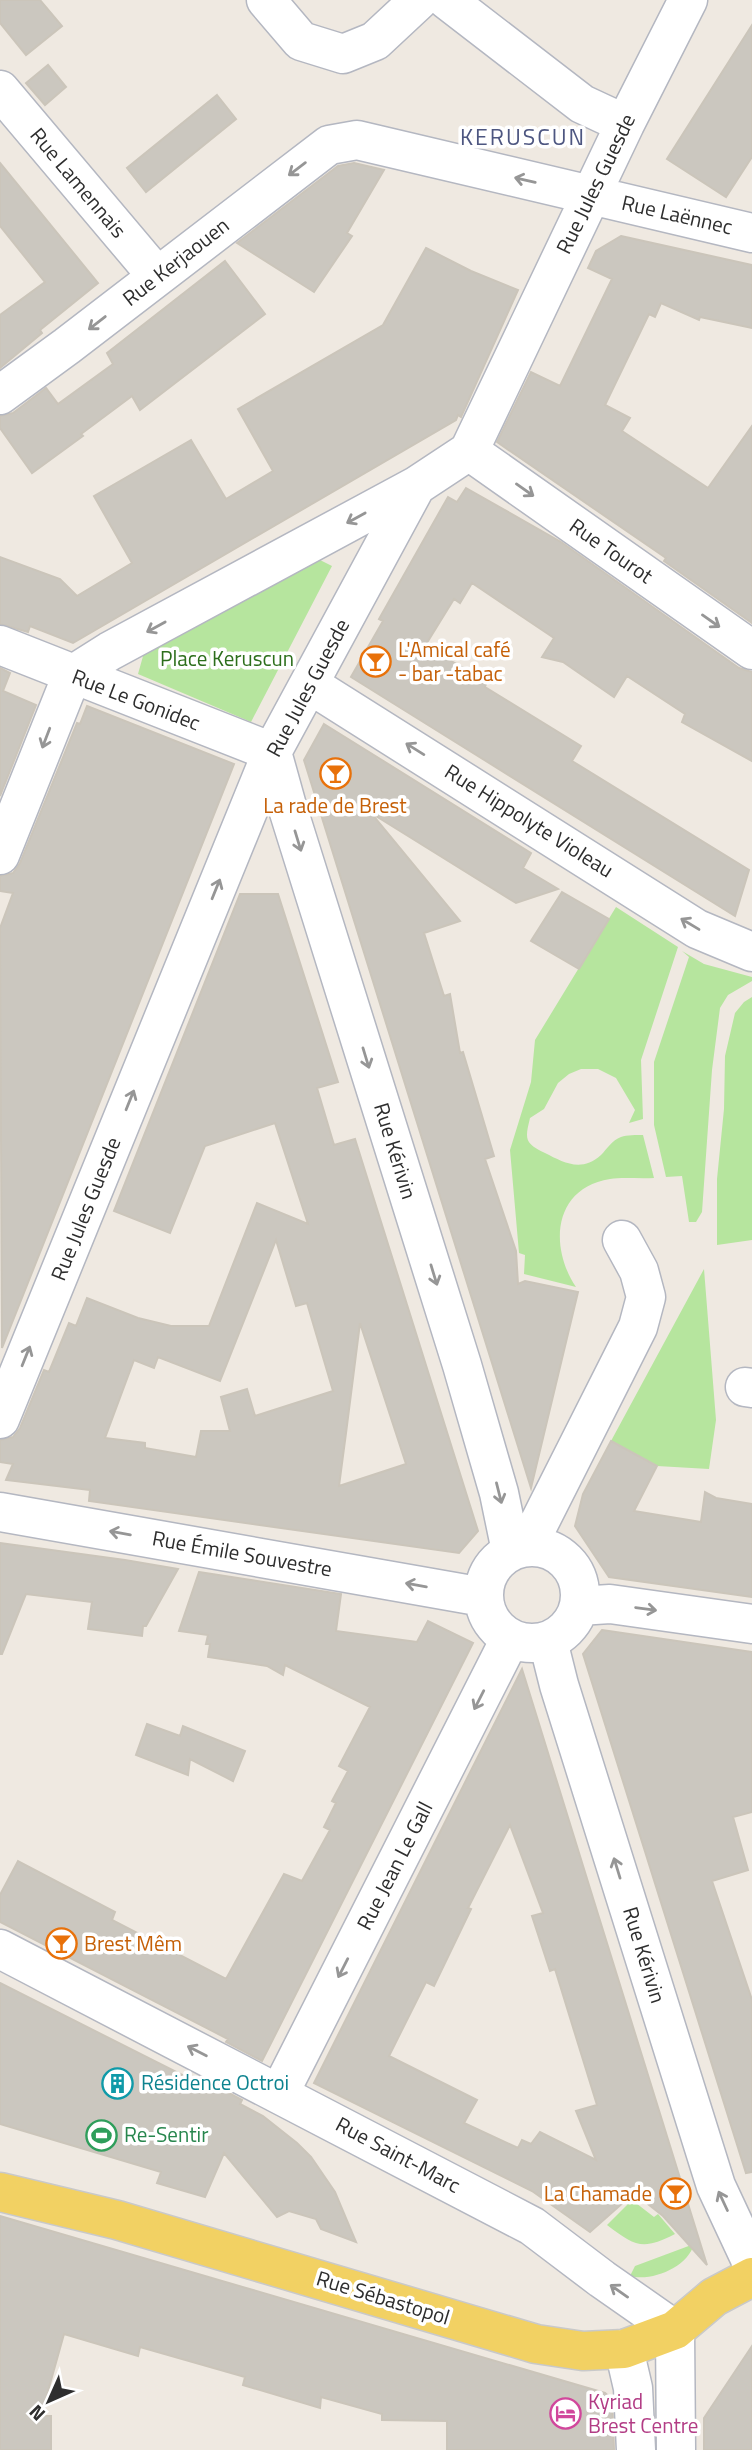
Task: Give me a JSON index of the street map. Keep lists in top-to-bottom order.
{
  "streets": {
    "main road": ["Rue Sébastopol"],
    "street": [
      "Rue Lamennais",
      "Rue Jules Guesde",
      "Rue Laënnec",
      "Rue Kerjaouen",
      "Rue Tourot",
      "Rue Le Gonidec",
      "Rue Hippolyte Violeau",
      "Rue Kérivin",
      "Rue Émile Souvestre",
      "Rue Jean Le Gall",
      "Rue Saint-Marc"
    ]
  },
  "crossings": [
    ["Rue Lamennais", "Rue Kerjaouen"],
    ["Rue Jules Guesde", "Rue Laënnec"],
    ["Rue Jules Guesde", "Rue Tourot"],
    ["Rue Jules Guesde", "Rue Le Gonidec"],
    ["Rue Jules Guesde", "Rue Hippolyte Violeau"],
    ["Rue Jules Guesde", "Rue Kérivin"],
    ["Rue Laënnec", "Rue Kerjaouen"],
    ["Rue Le Gonidec", "Rue Kérivin"],
    ["Rue Kérivin", "Rue Émile Souvestre"],
    ["Rue Kérivin", "Rue Jean Le Gall"],
    ["Rue Émile Souvestre", "Rue Jean Le Gall"],
    ["Rue Jean Le Gall", "Rue Saint-Marc"],
    ["Rue Saint-Marc", "Rue Sébastopol"]
  ],
  "one_way": [
    "Rue Jules Guesde",
    "Rue Tourot",
    "Rue Hippolyte Violeau",
    "Rue Émile Souvestre",
    "Rue Jean Le Gall",
    "Rue Saint-Marc"
  ],
  "districts": ["KERUSCUN"],
  "parks": ["Place Keruscun"],
  "places": {
    "bar": [
      "L'Amical café - bar -tabac",
      "La rade de Brest",
      "Brest Mêm",
      "La Chamade"
    ],
    "building": ["Résidence Octroi"],
    "sports": ["Re-Sentir"],
    "hotel": ["Kyriad Brest Centre"]
  },
  "north": "bottom left"
}
